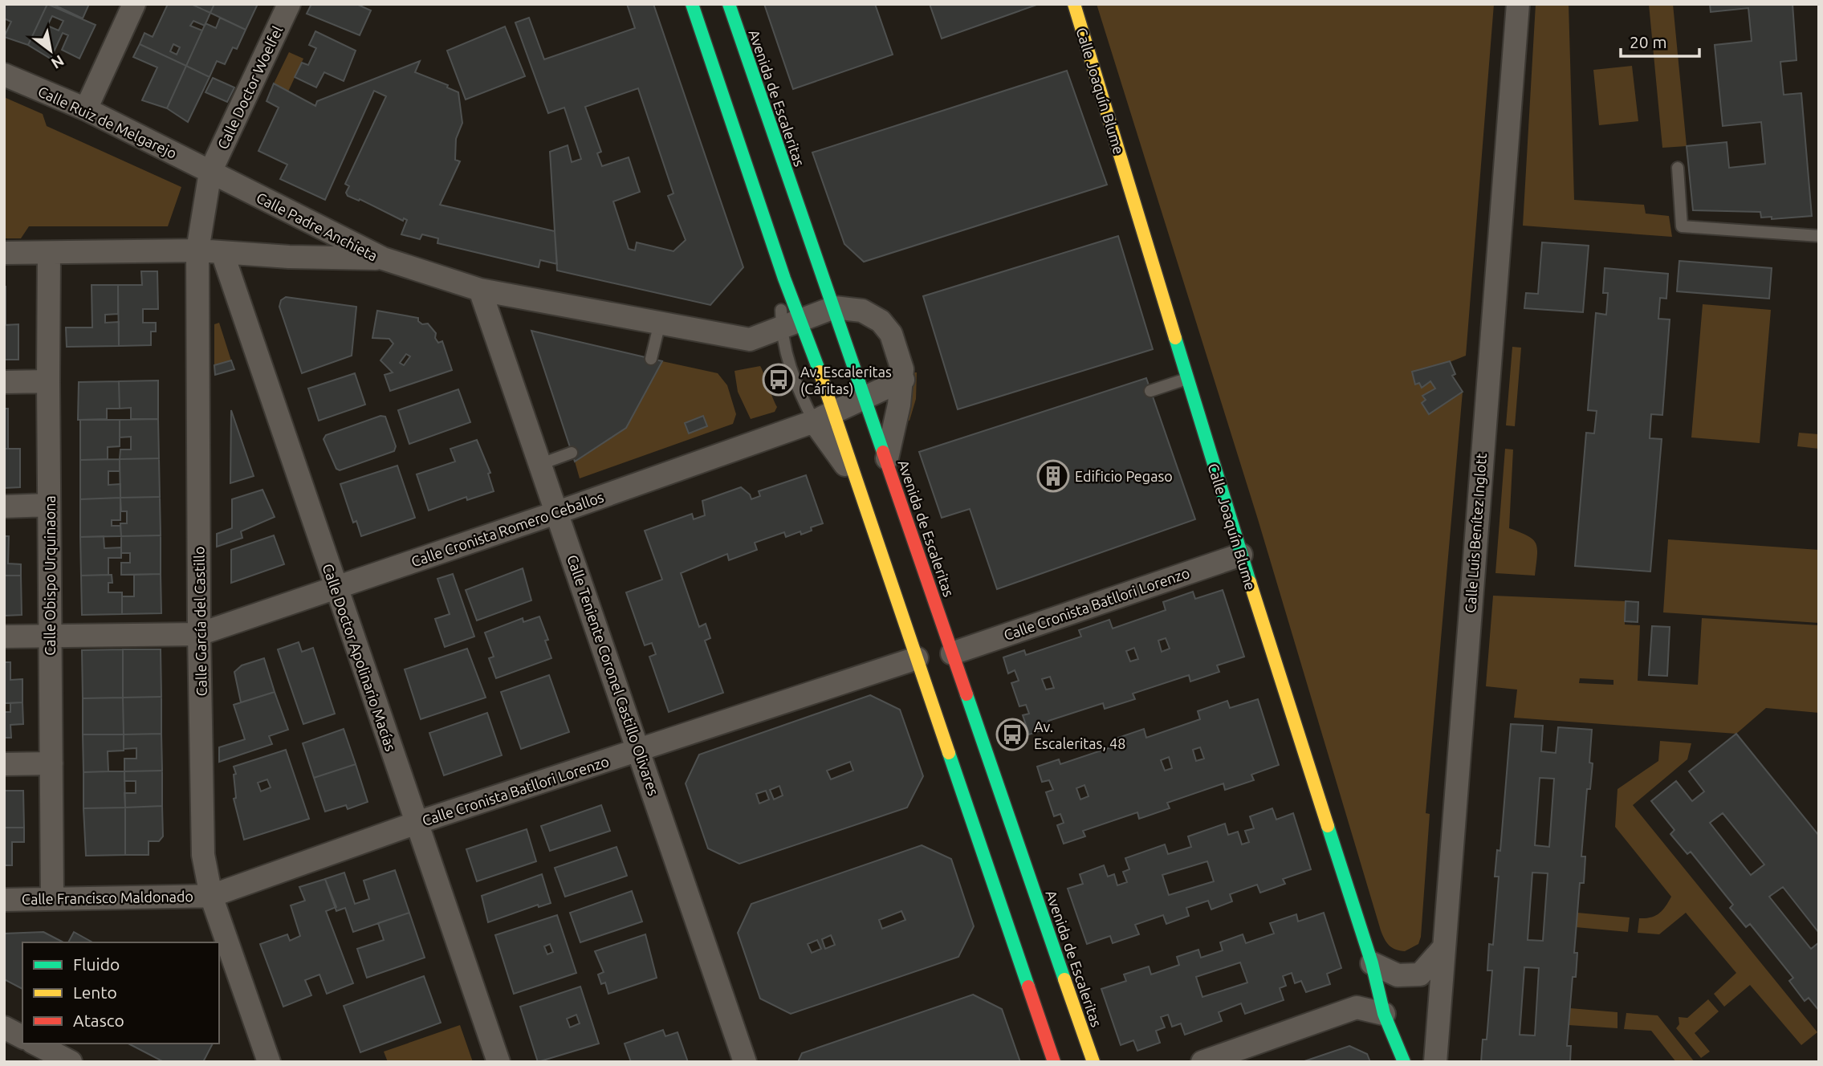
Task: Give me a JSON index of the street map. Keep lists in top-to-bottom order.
{
  "streets": {
    "street": [
      "Calle Doctor Woelfel",
      "Calle Joaquín Blume",
      "Avenida de Escaleritas",
      "Calle Ruiz de Melgarejo",
      "Calle Padre Anchieta",
      "Calle Cronista Romero Ceballos",
      "Calle Luis Benítez Inglott",
      "Calle Obispo Urquinaona",
      "Calle Cronista Batllori Lorenzo",
      "Calle García del Castillo",
      "Calle Doctor Apolinario Macías",
      "Calle Teniente Coronel Castillo Olivares",
      "Calle Francisco Maldonado"
    ]
  },
  "crossings": [
    ["Calle Doctor Woelfel", "Calle Ruiz de Melgarejo"],
    ["Calle Doctor Woelfel", "Calle Padre Anchieta"],
    ["Calle Doctor Woelfel", "Calle García del Castillo"],
    ["Calle Joaquín Blume", "Calle Cronista Batllori Lorenzo"],
    ["Avenida de Escaleritas", "Calle Cronista Romero Ceballos"],
    ["Avenida de Escaleritas", "Calle Cronista Batllori Lorenzo"],
    ["Calle Ruiz de Melgarejo", "Calle Padre Anchieta"],
    ["Calle Ruiz de Melgarejo", "Calle García del Castillo"],
    ["Calle Padre Anchieta", "Calle Obispo Urquinaona"],
    ["Calle Padre Anchieta", "Calle García del Castillo"],
    ["Calle Padre Anchieta", "Calle Doctor Apolinario Macías"],
    ["Calle Cronista Romero Ceballos", "Calle Obispo Urquinaona"],
    ["Calle Cronista Romero Ceballos", "Calle García del Castillo"],
    ["Calle Cronista Romero Ceballos", "Calle Doctor Apolinario Macías"],
    ["Calle Cronista Romero Ceballos", "Calle Teniente Coronel Castillo Olivares"],
    ["Calle Obispo Urquinaona", "Calle Francisco Maldonado"],
    ["Calle Cronista Batllori Lorenzo", "Calle García del Castillo"],
    ["Calle Cronista Batllori Lorenzo", "Calle Doctor Apolinario Macías"],
    ["Calle Cronista Batllori Lorenzo", "Calle Teniente Coronel Castillo Olivares"],
    ["Calle Cronista Batllori Lorenzo", "Calle Francisco Maldonado"],
    ["Calle García del Castillo", "Calle Francisco Maldonado"]
  ],
  "places": {
    "bus stop": ["Av. Escaleritas (Cáritas)", "Av. Escaleritas, 48"],
    "building": ["Edificio Pegaso"]
  },
  "legend": ["Fluido", "Lento", "Atasco"],
  "scale_bar": "20 m",
  "north": "bottom right"
}
